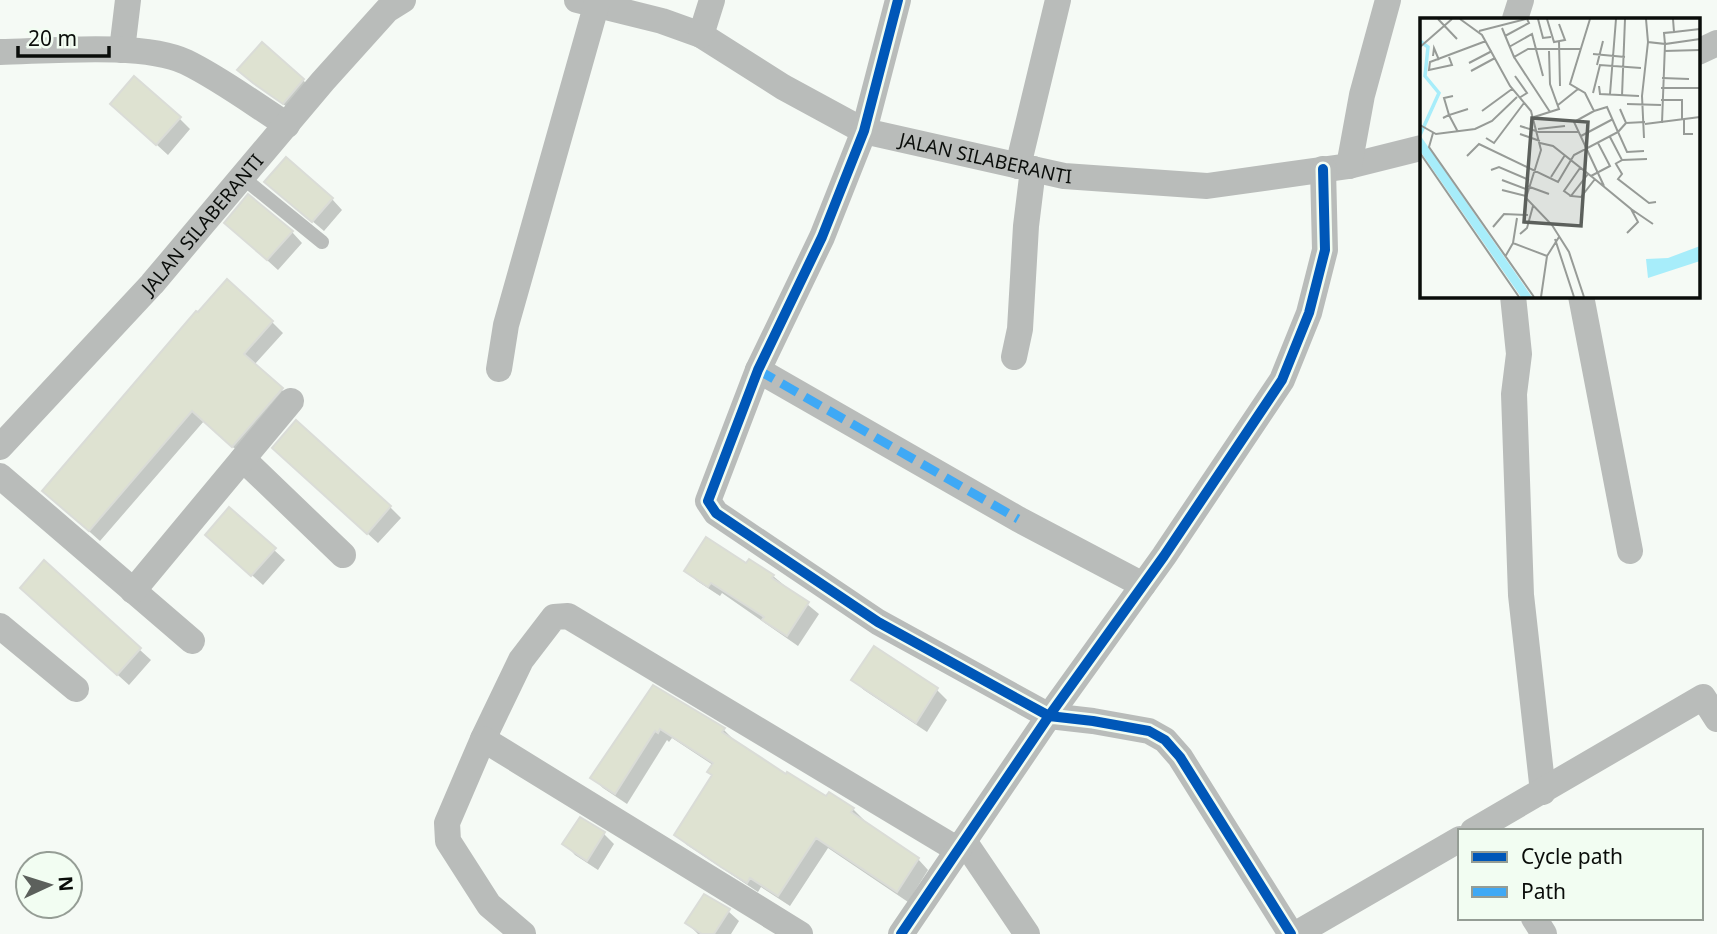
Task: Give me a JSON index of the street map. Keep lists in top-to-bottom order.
{
  "streets": {
    "street": ["JALAN SILABERANTI"]
  },
  "legend": ["Cycle path", "Path"],
  "scale_bar": "20 m",
  "north": "right"
}
